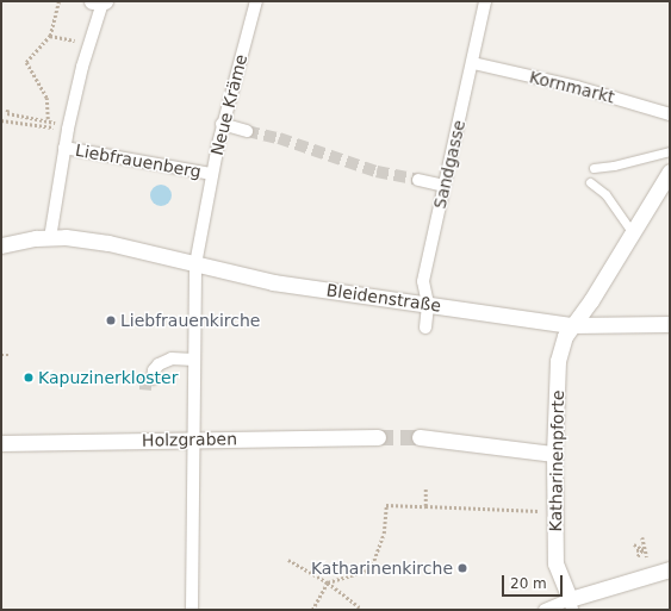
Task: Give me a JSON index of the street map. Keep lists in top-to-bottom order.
{
  "streets": {
    "street": [
      "Kornmarkt",
      "Neue Kräme",
      "Liebfrauenberg",
      "Sandgasse",
      "Bleidenstraße",
      "Holzgraben",
      "Katharinenpforte"
    ]
  },
  "crossings": [
    ["Kornmarkt", "Sandgasse"],
    ["Neue Kräme", "Liebfrauenberg"],
    ["Neue Kräme", "Bleidenstraße"],
    ["Neue Kräme", "Holzgraben"],
    ["Sandgasse", "Bleidenstraße"],
    ["Bleidenstraße", "Katharinenpforte"]
  ],
  "places": ["Liebfrauenkirche", "Kapuzinerkloster", "Katharinenkirche"],
  "scale_bar": "20 m"
}
